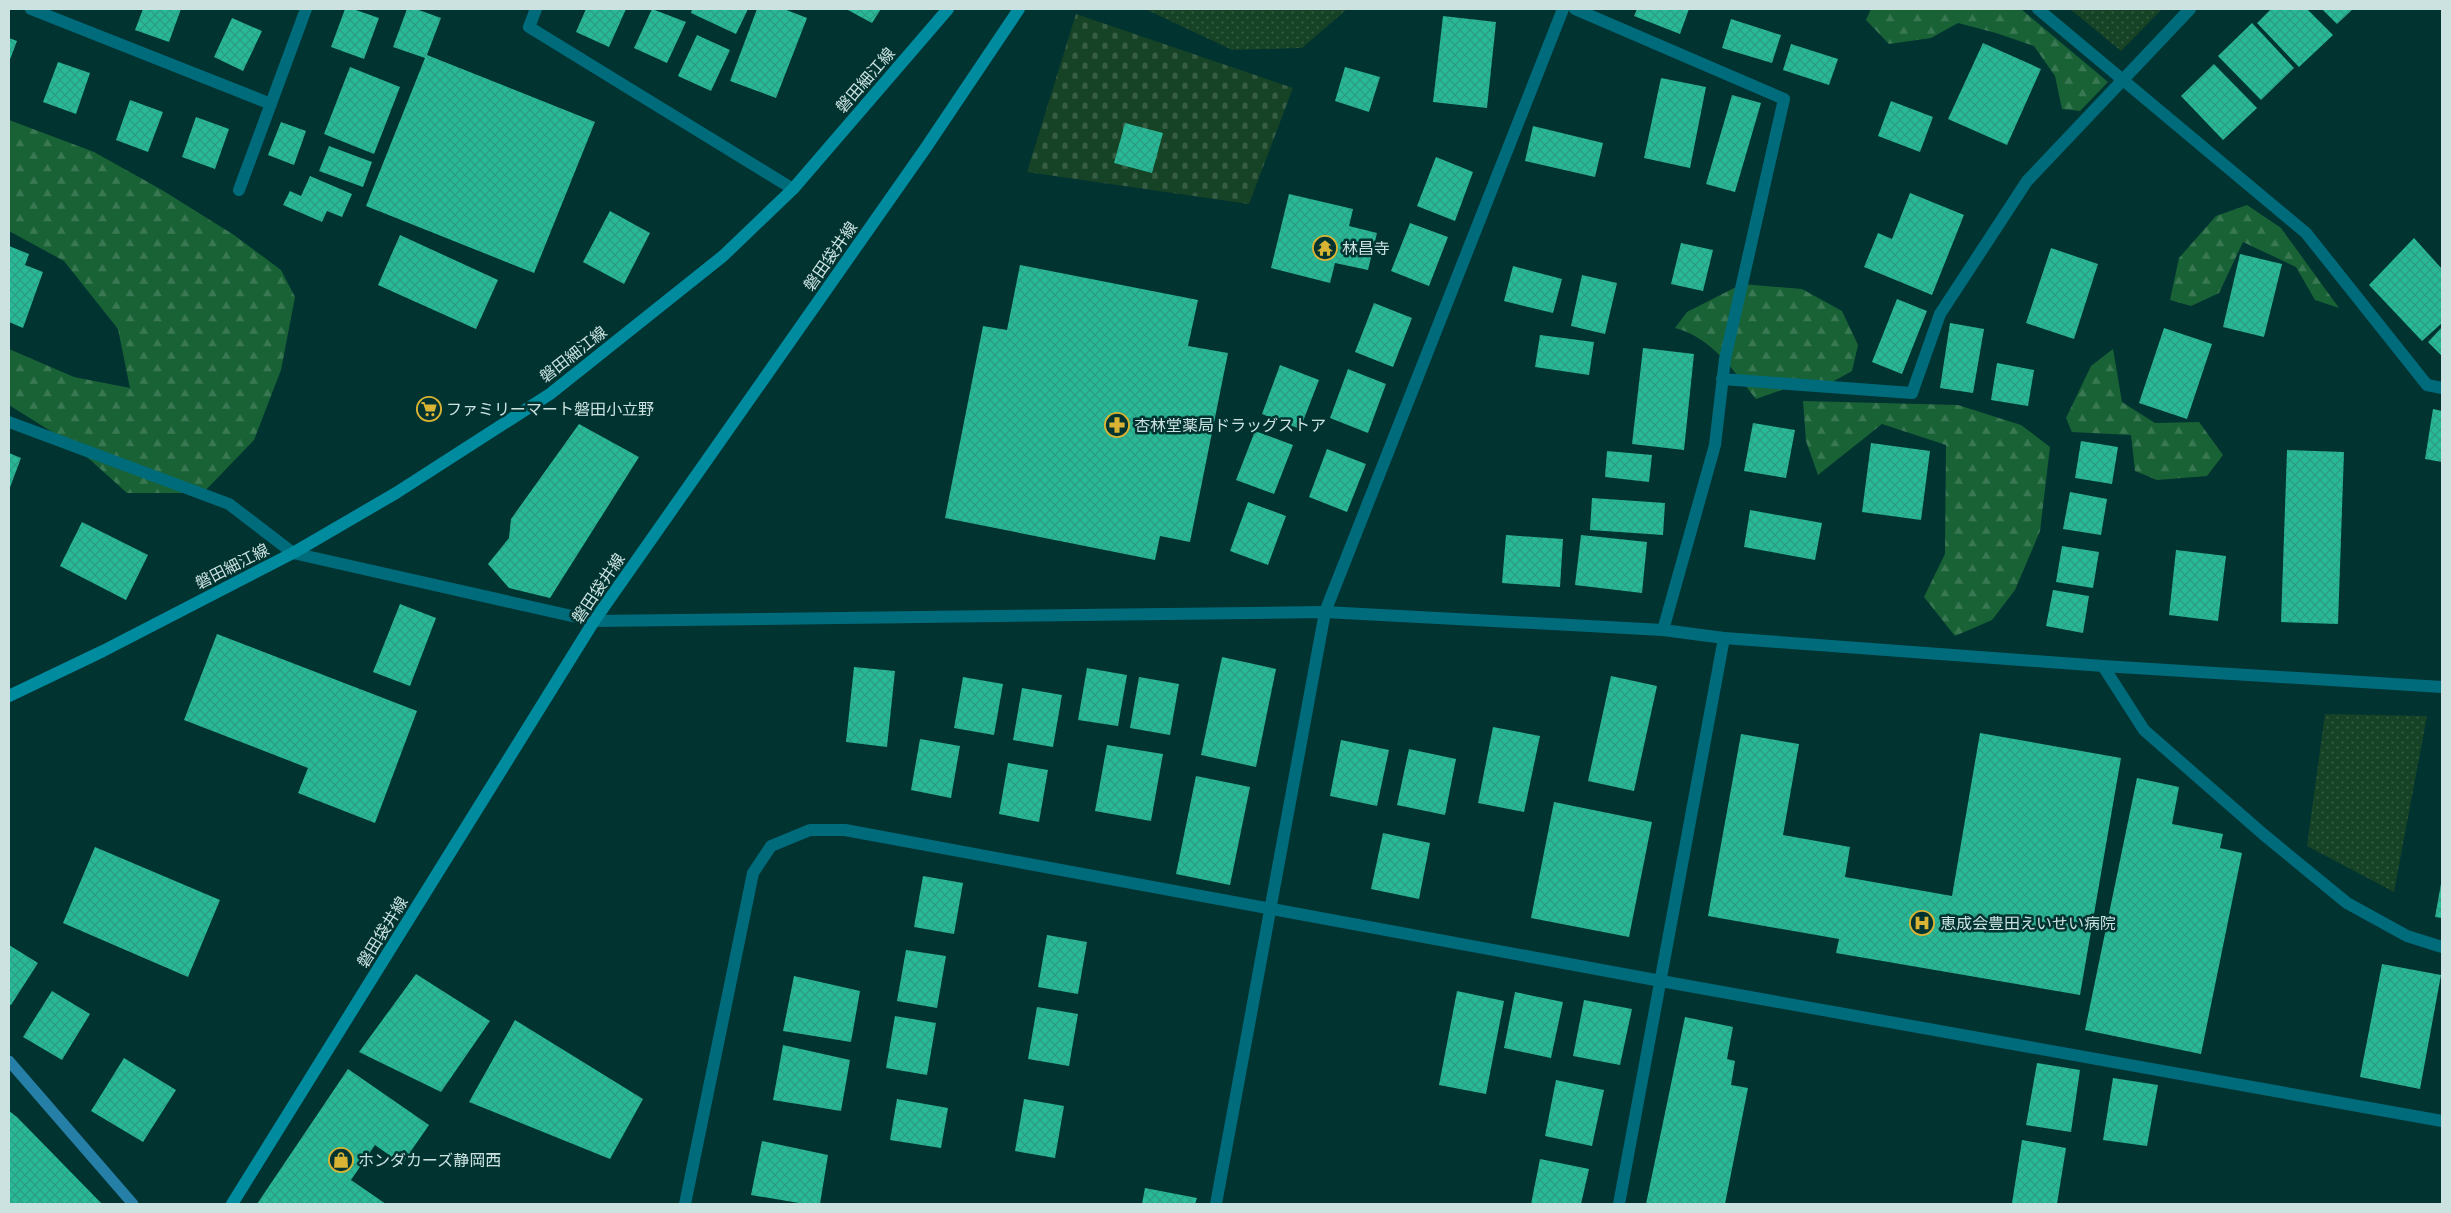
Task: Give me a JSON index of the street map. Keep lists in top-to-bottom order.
{
  "streets": {
    "main road": ["磐田細江線", "磐田袋井線"]
  },
  "places": {
    "temple": ["林昌寺"],
    "supermarket": ["ファミリーマート磐田小立野"],
    "pharmacy": ["杏林堂薬局ドラッグストア"],
    "hospital": ["恵成会豊田えいせい病院"],
    "shop": ["ホンダカーズ静岡西"]
  }
}
